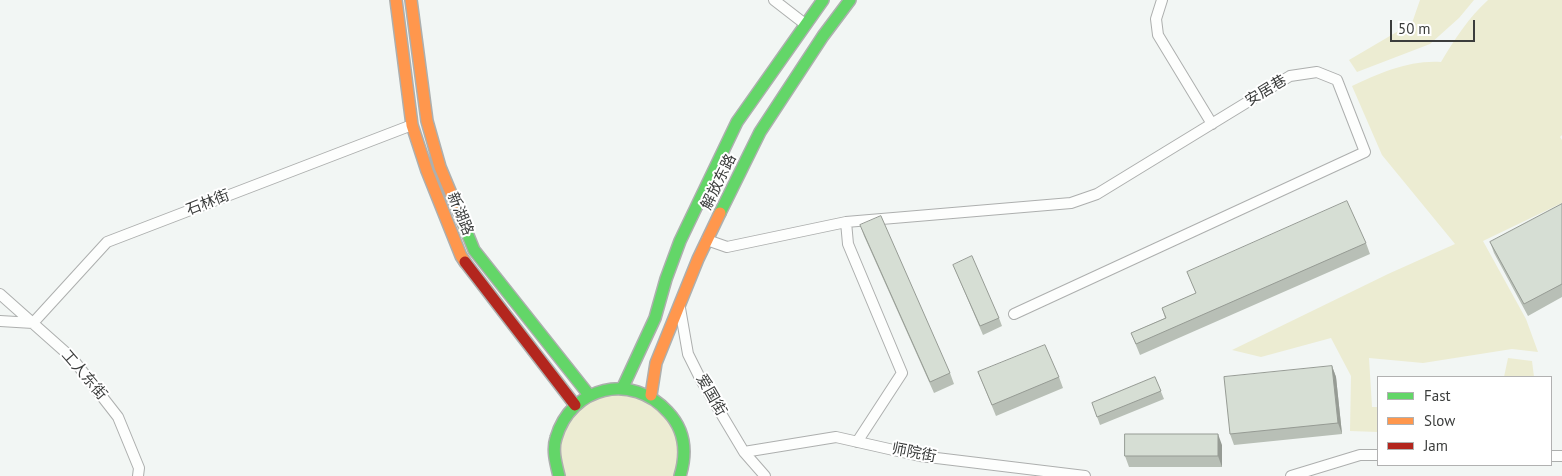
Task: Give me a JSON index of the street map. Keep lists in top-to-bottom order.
{
  "streets": {
    "main road": ["解放东路", "新湖路"],
    "street": [
      "安居巷",
      "石林街",
      "工人东街",
      "爱国街",
      "师院街"
    ]
  },
  "crossings": [
    ["安居巷", "解放东路"],
    ["解放东路", "爱国街"],
    ["石林街", "新湖路"],
    ["石林街", "工人东街"],
    ["爱国街", "师院街"]
  ],
  "legend": ["Fast", "Slow", "Jam"],
  "scale_bar": "50 m"
}
